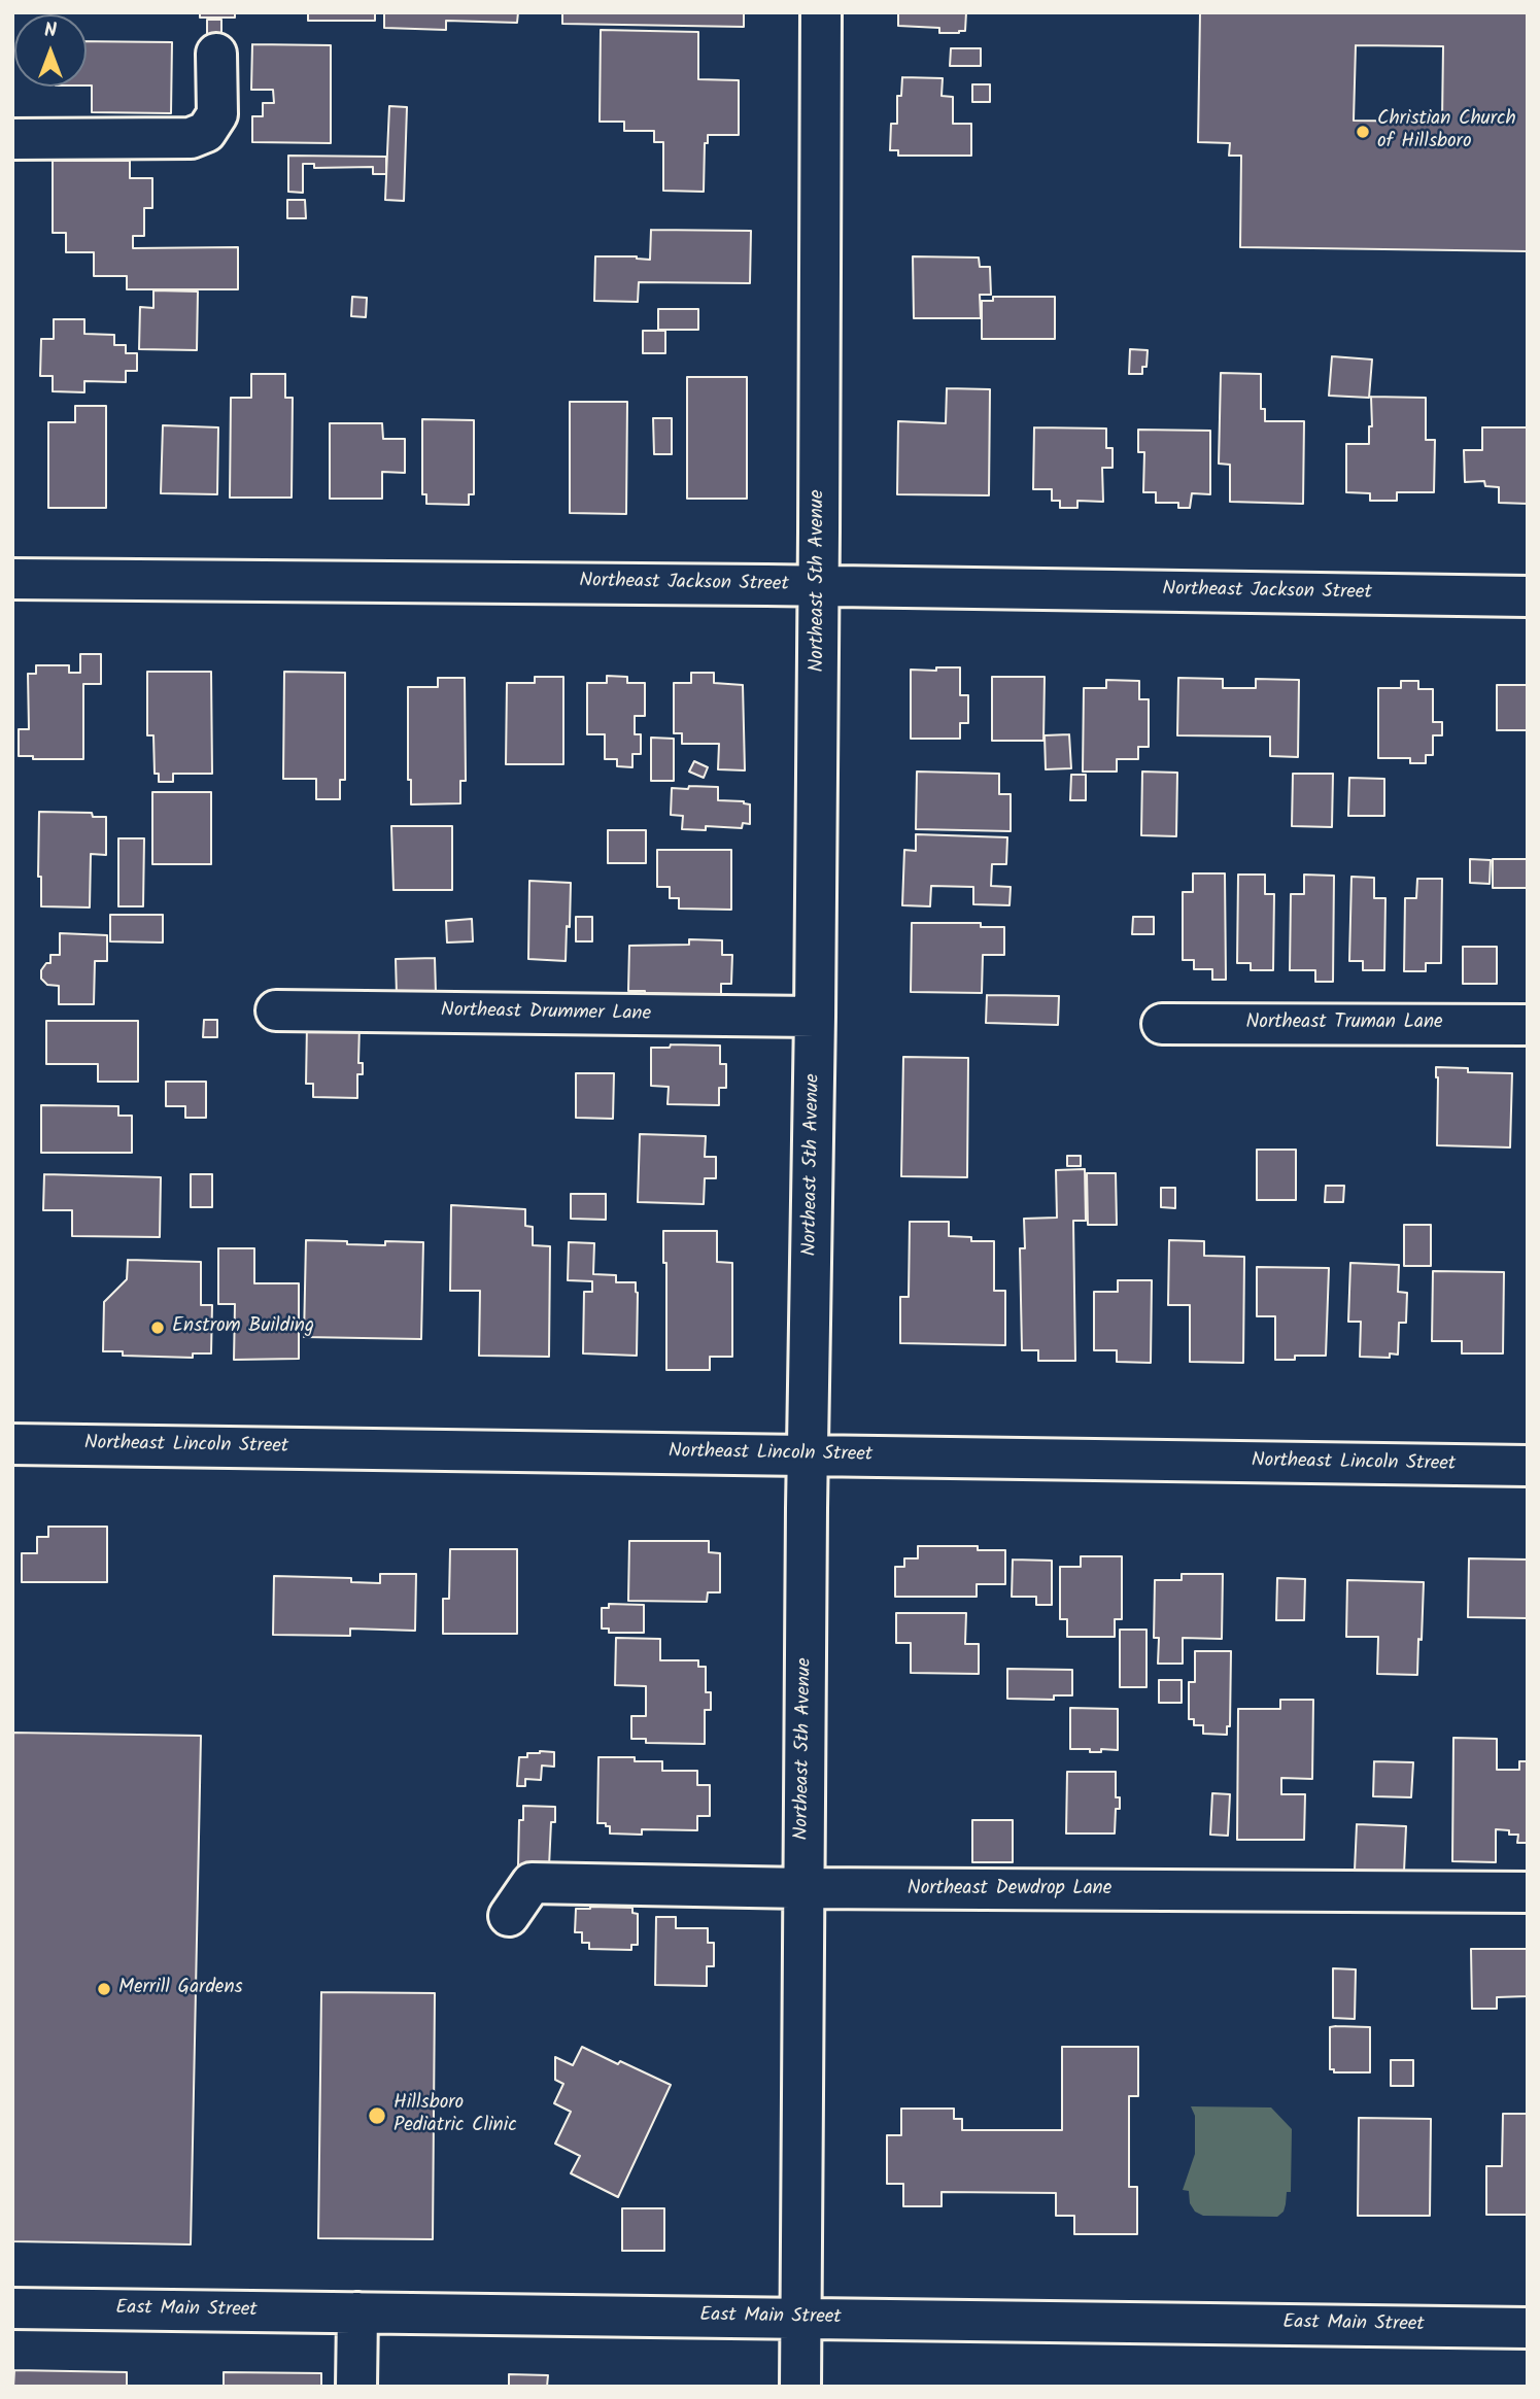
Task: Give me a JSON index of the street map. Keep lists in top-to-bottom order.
{
  "streets": {
    "street": [
      "Northeast 5th Avenue",
      "Northeast Jackson Street",
      "Northeast Drummer Lane",
      "Northeast Truman Lane",
      "Northeast Lincoln Street",
      "Northeast Dewdrop Lane",
      "East Main Street"
    ]
  },
  "crossings": [
    ["Northeast 5th Avenue", "Northeast Jackson Street"],
    ["Northeast 5th Avenue", "Northeast Drummer Lane"],
    ["Northeast 5th Avenue", "Northeast Lincoln Street"],
    ["Northeast 5th Avenue", "Northeast Dewdrop Lane"],
    ["Northeast 5th Avenue", "East Main Street"]
  ],
  "places": [
    "Christian Church of Hillsboro",
    "Enstrom Building",
    "Merrill Gardens",
    "Hillsboro Pediatric Clinic"
  ],
  "north": "top"
}
